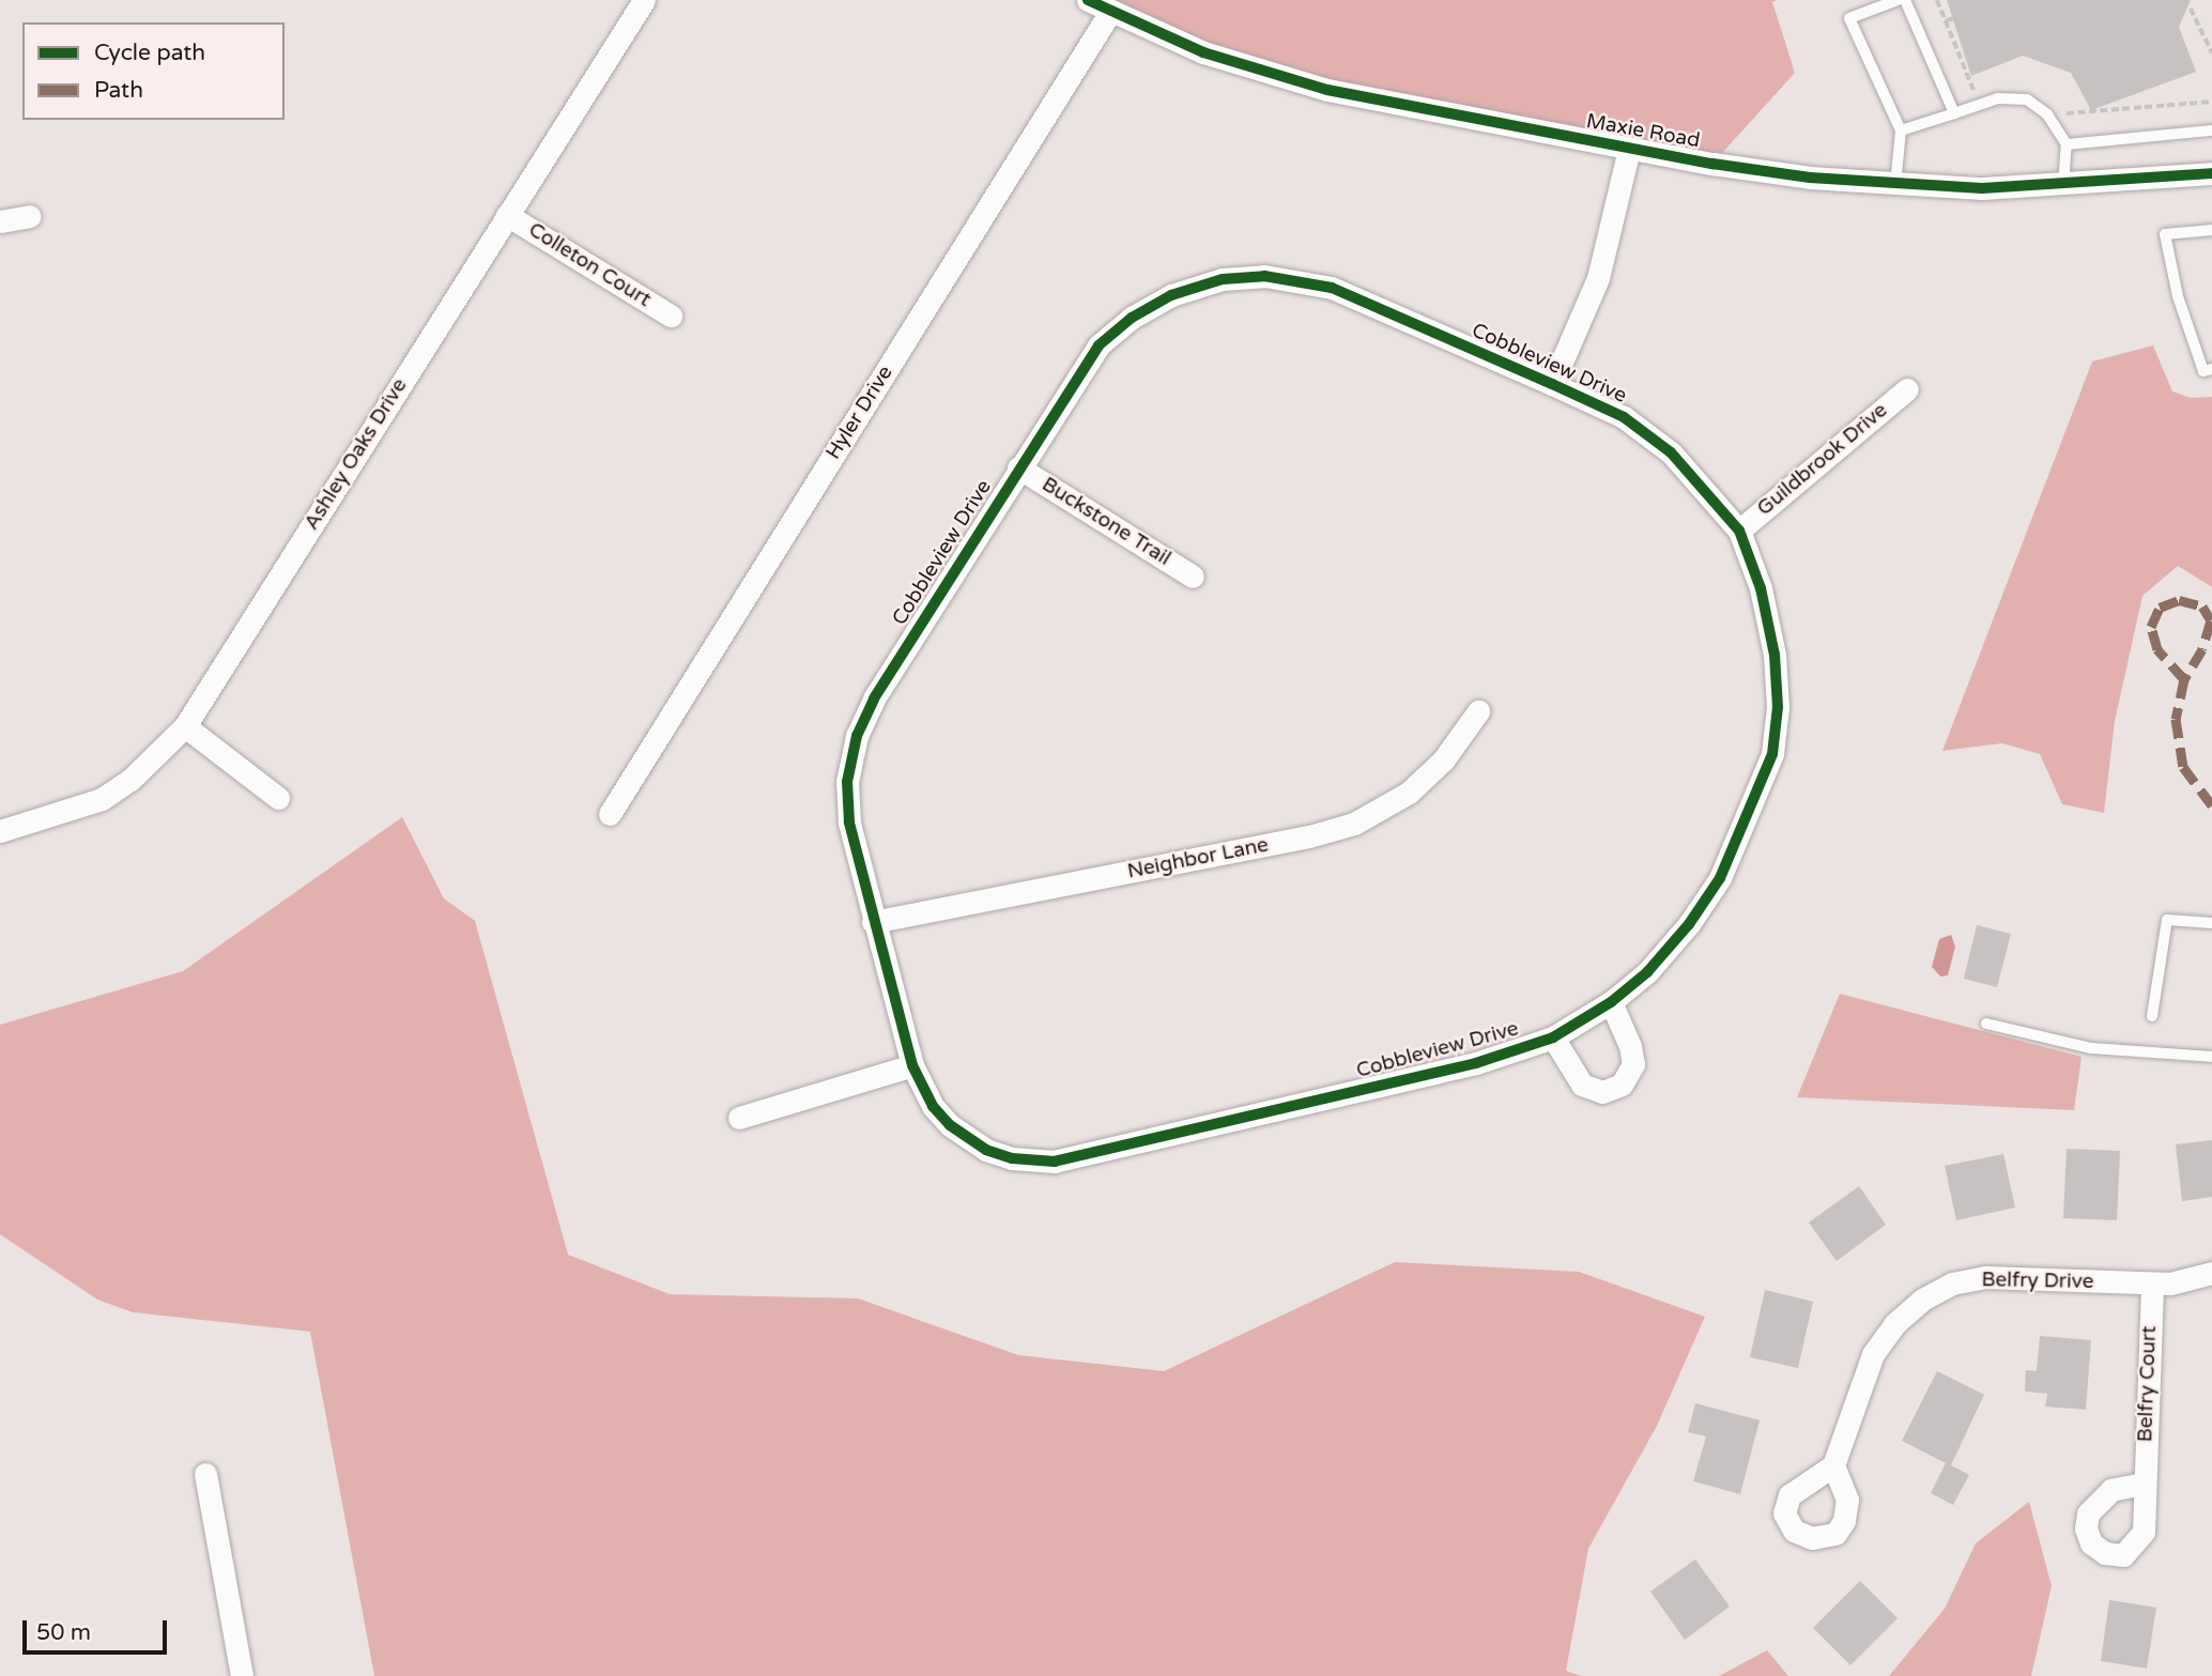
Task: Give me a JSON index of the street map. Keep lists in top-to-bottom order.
{
  "streets": {
    "street": [
      "Maxie Road",
      "Colleton Court",
      "Cobbleview Drive",
      "Hyler Drive",
      "Ashley Oaks Drive",
      "Guildbrook Drive",
      "Buckstone Trail",
      "Neighbor Lane",
      "Belfry Drive",
      "Belfry Court"
    ]
  },
  "crossings": [
    ["Maxie Road", "Hyler Drive"],
    ["Colleton Court", "Ashley Oaks Drive"],
    ["Cobbleview Drive", "Guildbrook Drive"],
    ["Cobbleview Drive", "Buckstone Trail"],
    ["Cobbleview Drive", "Neighbor Lane"],
    ["Belfry Drive", "Belfry Court"]
  ],
  "legend": ["Cycle path", "Path"],
  "scale_bar": "50 m"
}
